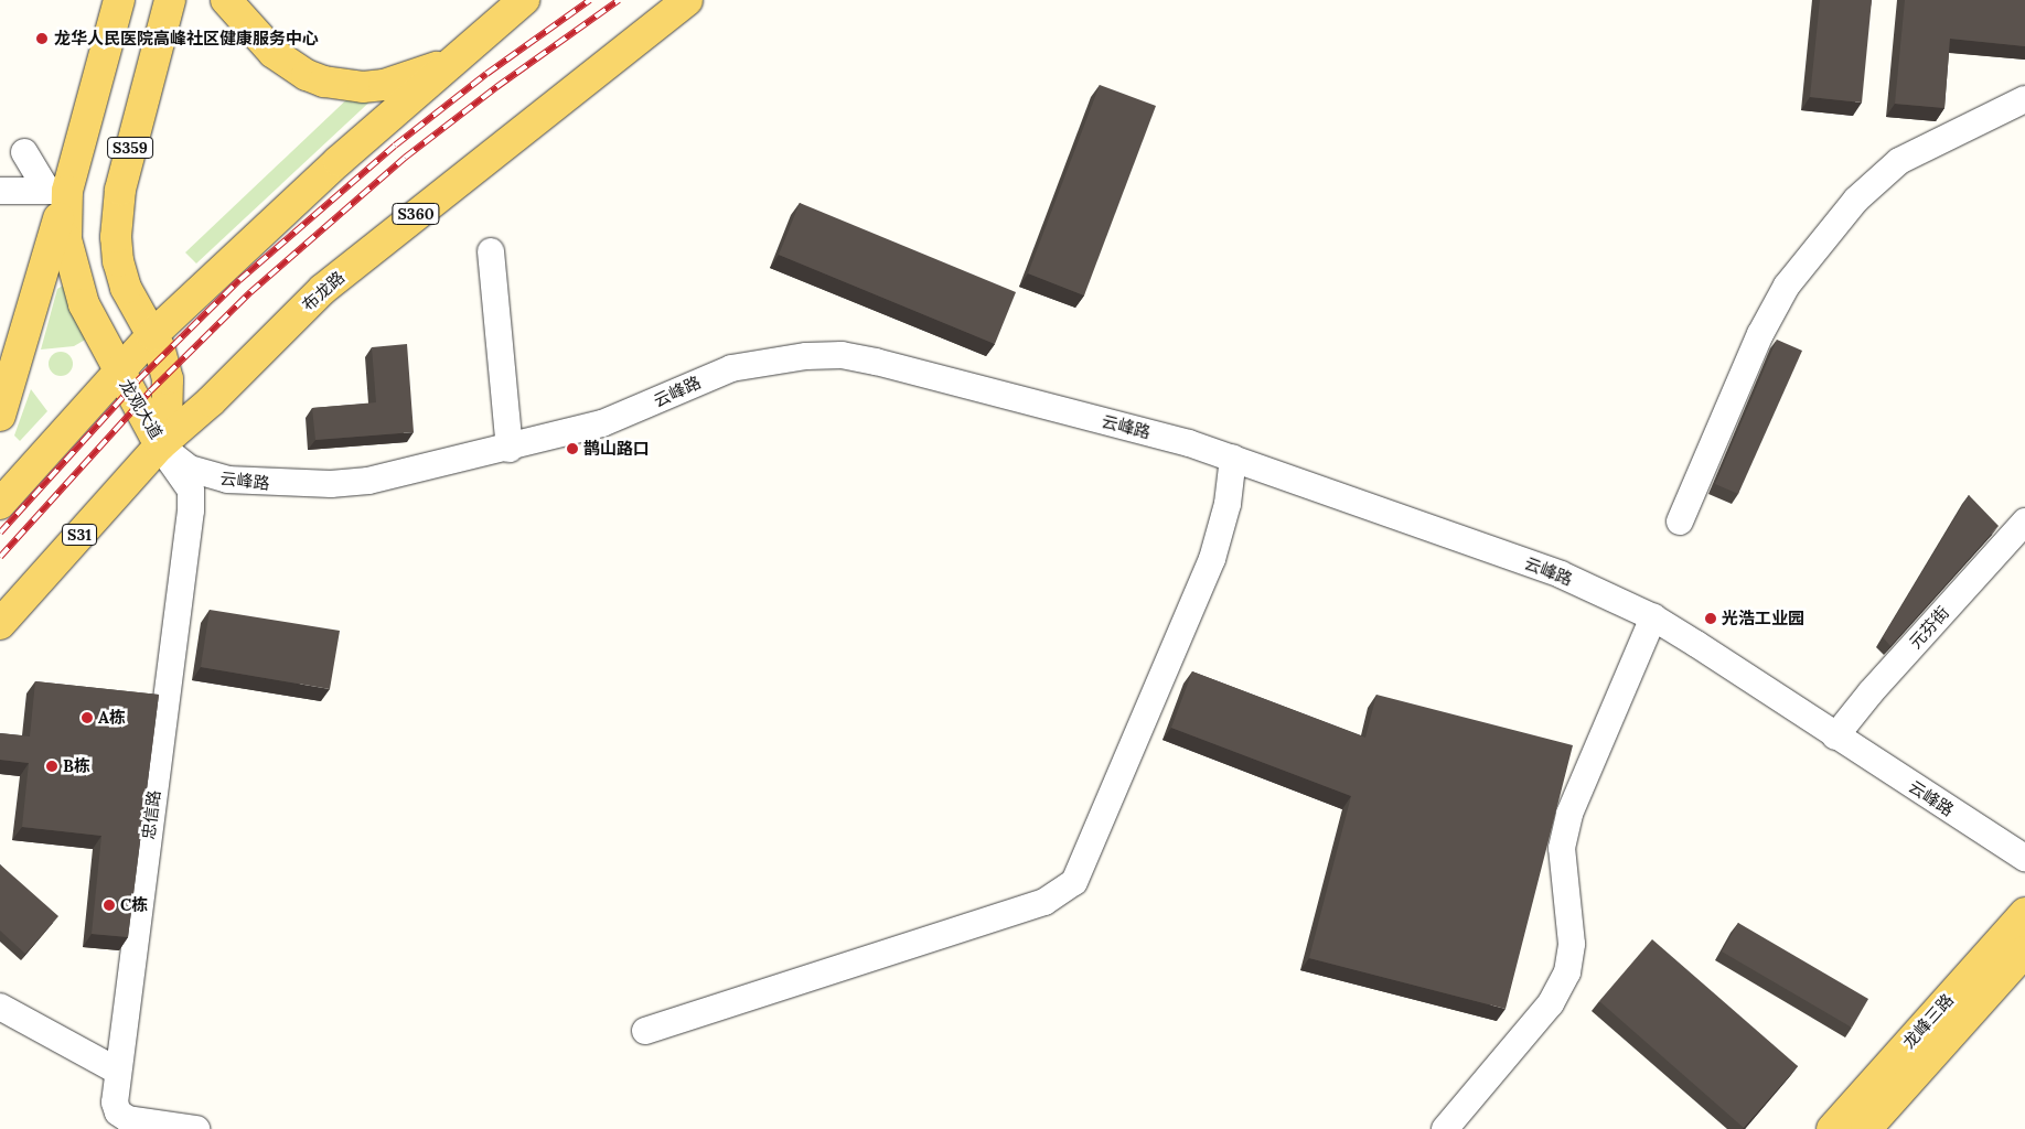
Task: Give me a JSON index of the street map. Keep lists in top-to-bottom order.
{
  "streets": {
    "main road": [
      "S359",
      "S360",
      "布龙路",
      "龙观大道",
      "S31",
      "龙峰三路"
    ],
    "street": ["云峰路", "元芬街", "忠信路"]
  },
  "crossings": [
    ["布龙路", "云峰路"],
    ["布龙路", "龙观大道"],
    ["布龙路", "忠信路"],
    ["云峰路", "龙观大道"],
    ["云峰路", "元芬街"],
    ["云峰路", "忠信路"],
    ["龙观大道", "忠信路"]
  ],
  "places": [
    "龙华人民医院高峰社区健康服务中心",
    "鹊山路口",
    "光浩工业园",
    "A栋",
    "B栋",
    "C栋"
  ]
}
